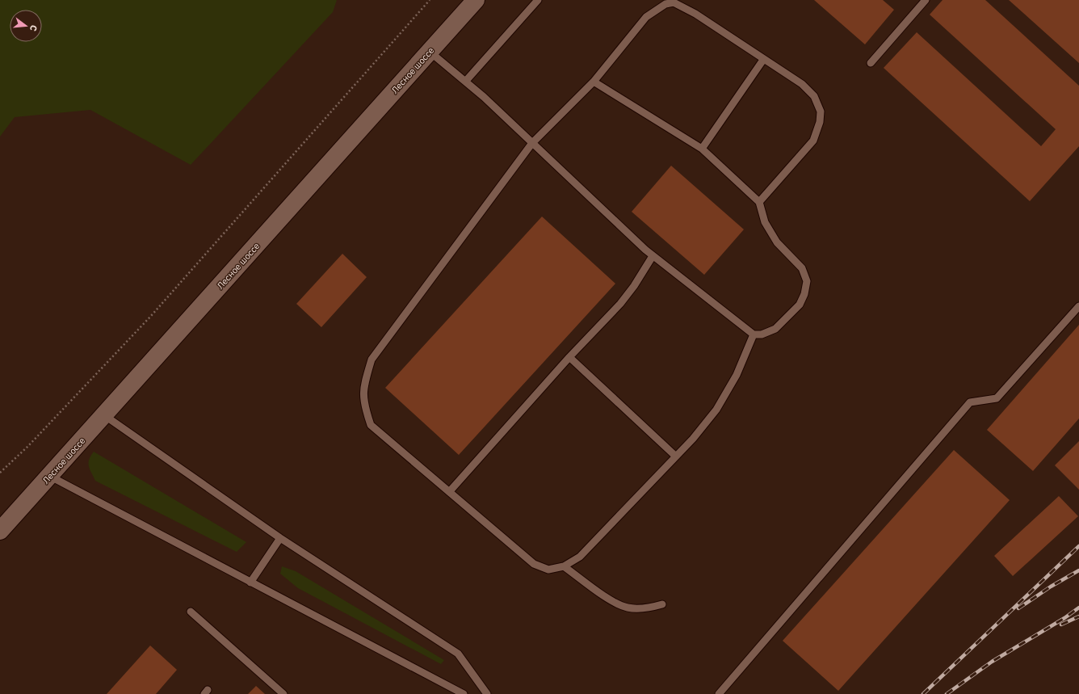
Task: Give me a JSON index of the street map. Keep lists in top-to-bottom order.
{
  "streets": {
    "street": ["Лесное шоссе"]
  },
  "north": "right"
}
